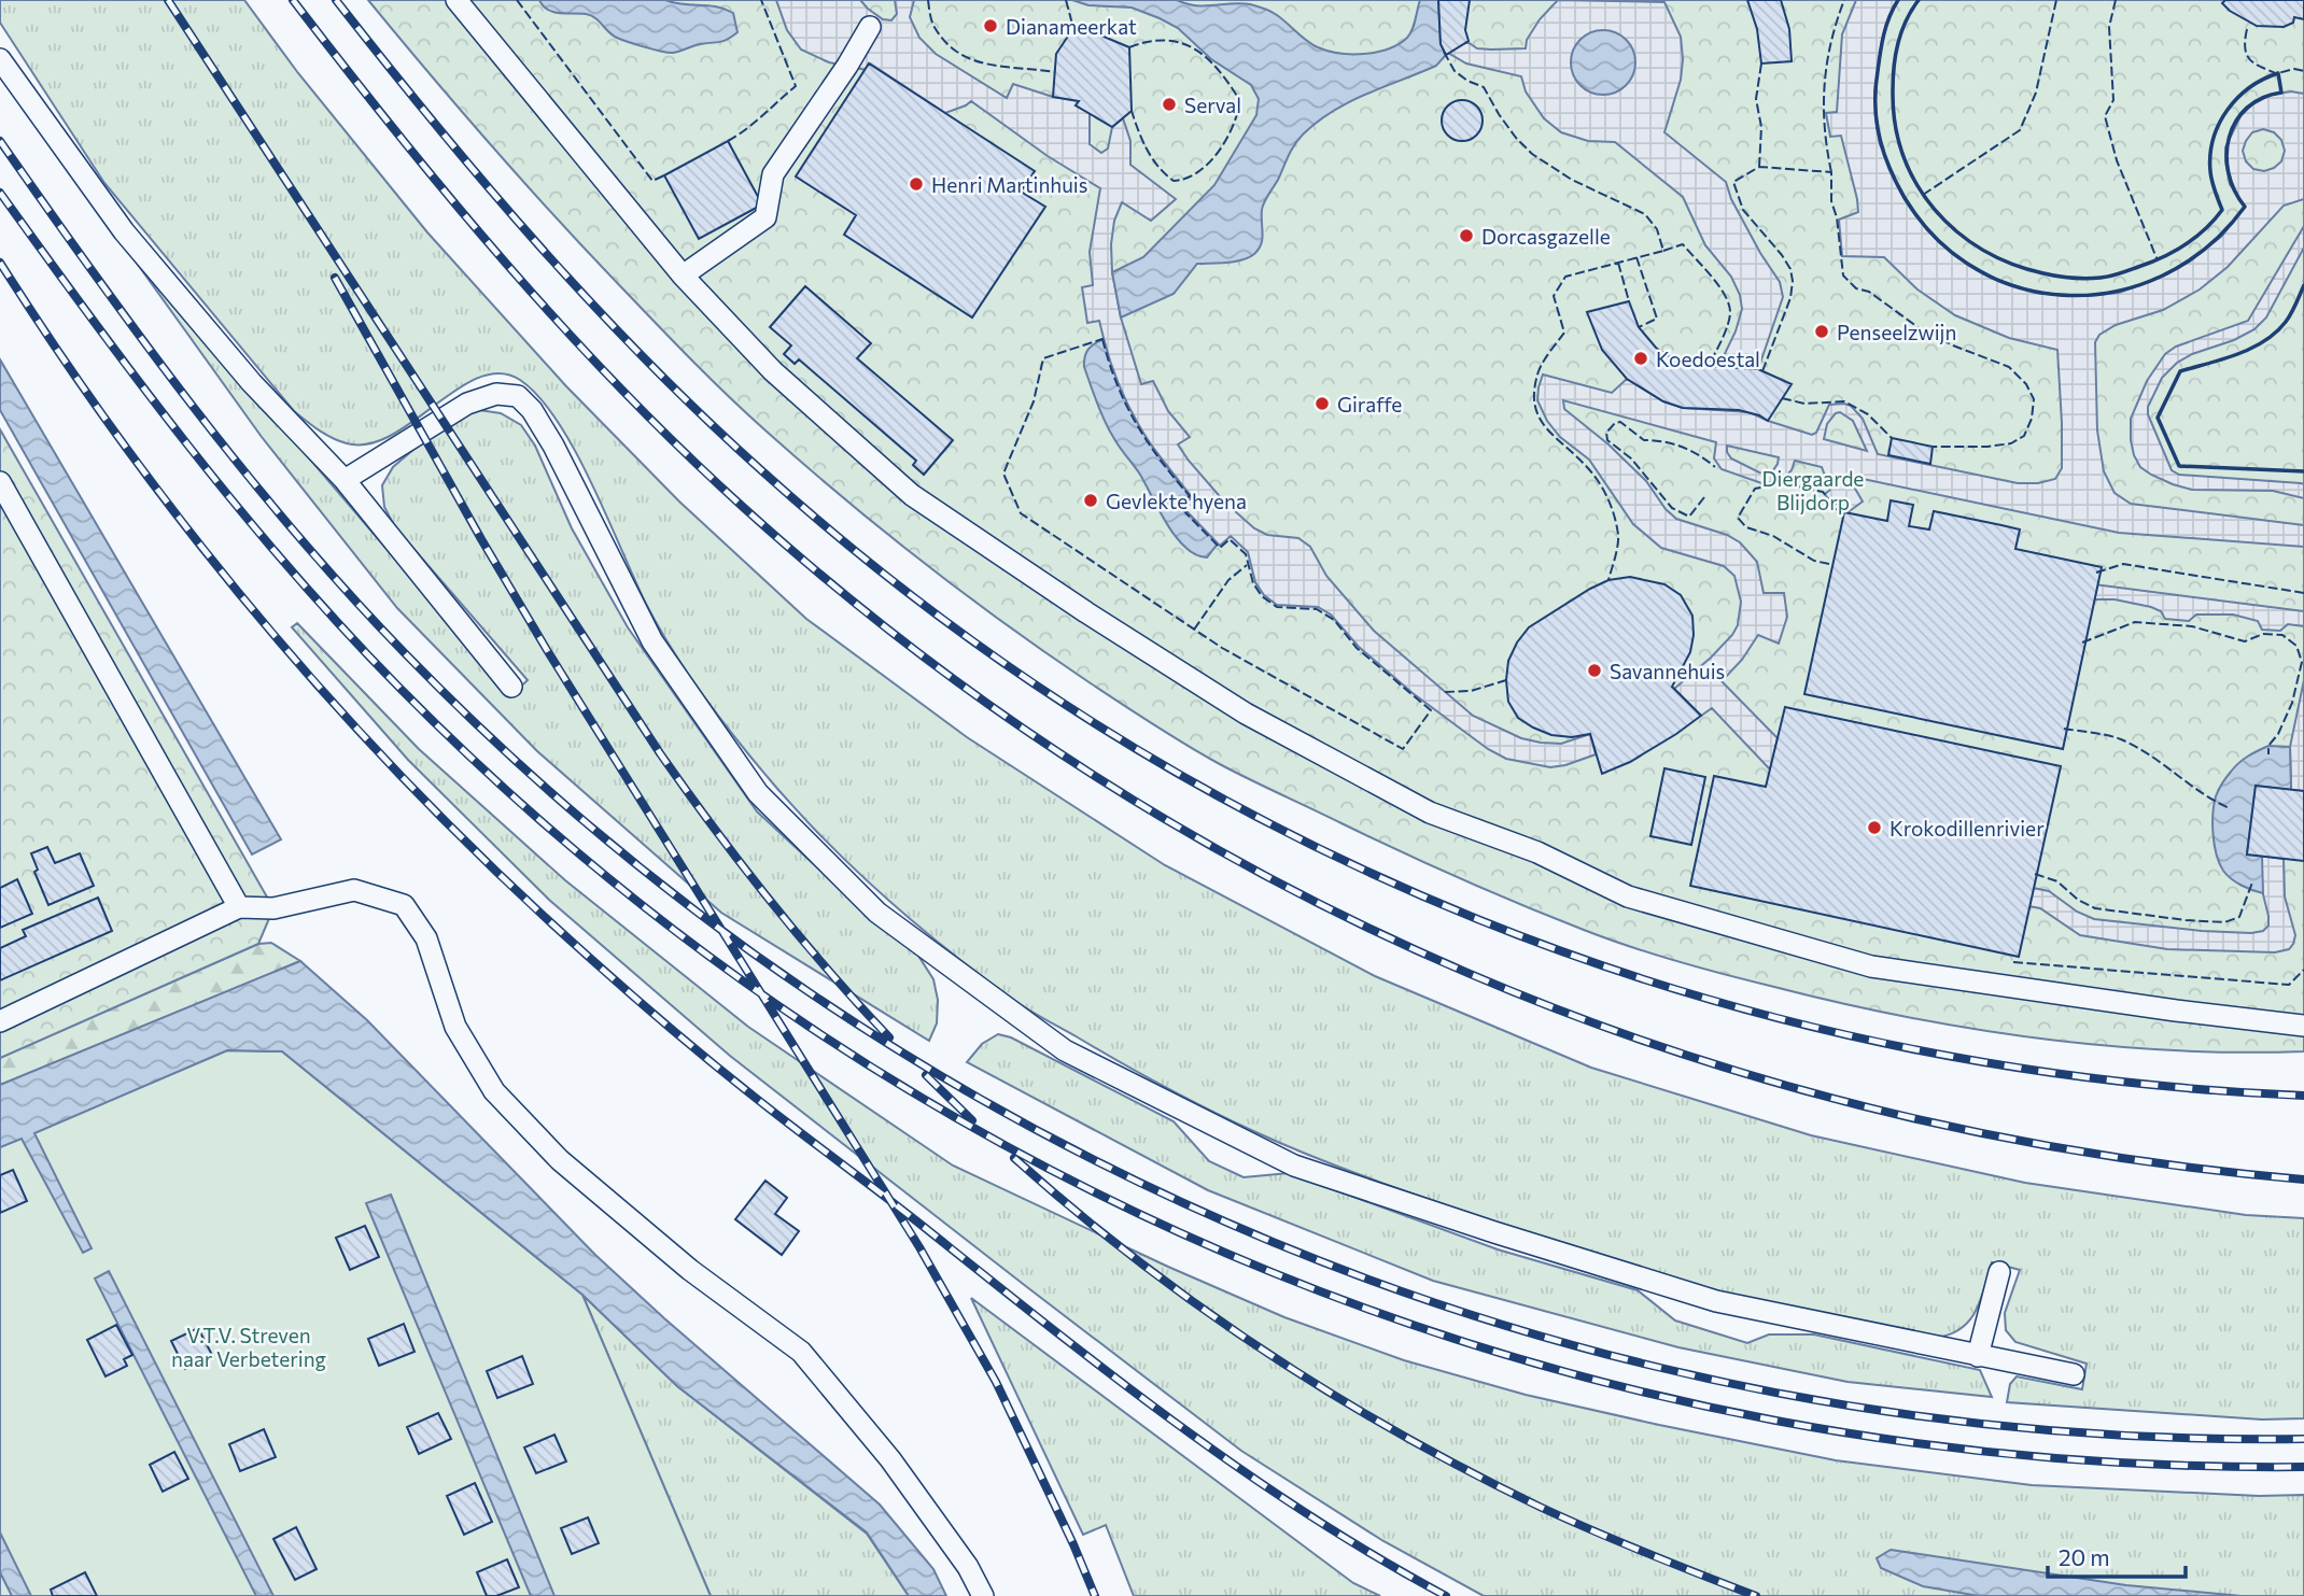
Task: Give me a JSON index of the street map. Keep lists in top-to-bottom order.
{
  "parks": ["Diergaarde Blijdorp", "V.T.V. Streven naar Verbetering"],
  "places": [
    "Dianameerkat",
    "Serval",
    "Henri Martinhuis",
    "Dorcasgazelle",
    "Penseelzwijn",
    "Koedoestal",
    "Giraffe",
    "Gevlekte hyena",
    "Savannehuis",
    "Krokodillenrivier"
  ],
  "scale_bar": "20 m"
}
